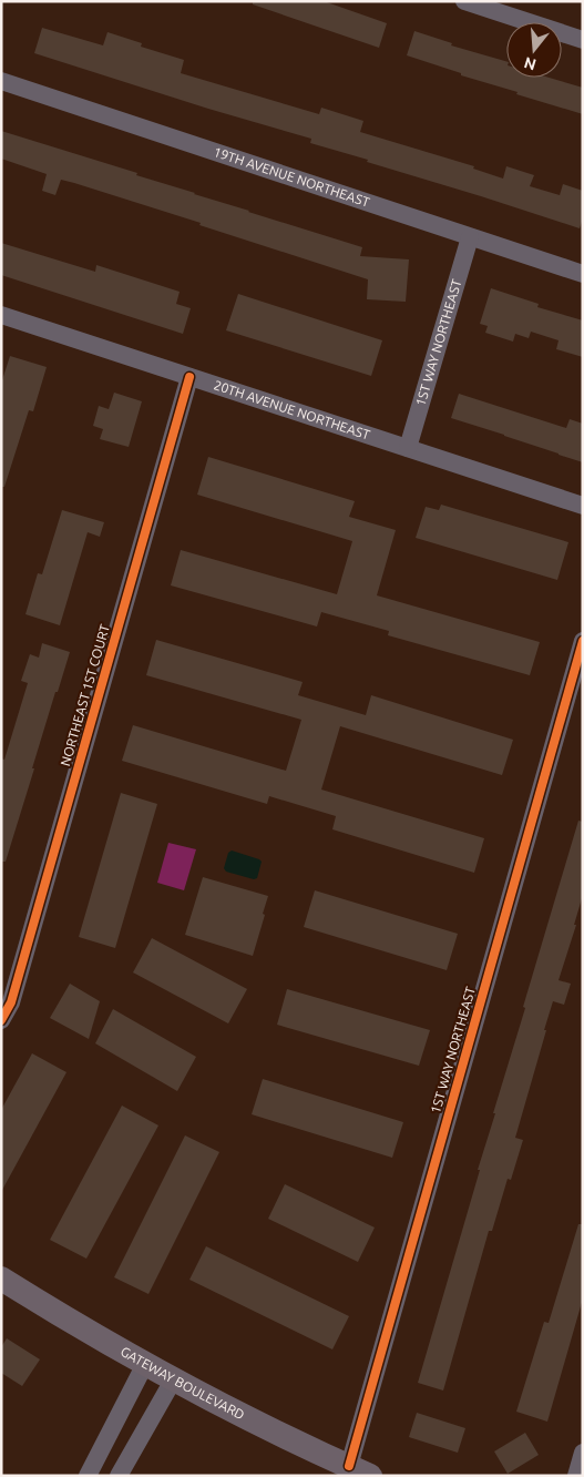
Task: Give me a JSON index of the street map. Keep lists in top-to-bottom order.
{
  "streets": {
    "main road": ["GATEWAY BOULEVARD"],
    "street": [
      "19TH AVENUE NORTHEAST",
      "1ST WAY NORTHEAST",
      "20TH AVENUE NORTHEAST",
      "NORTHEAST 1ST COURT"
    ]
  },
  "crossings": [
    ["19TH AVENUE NORTHEAST", "1ST WAY NORTHEAST"],
    ["1ST WAY NORTHEAST", "20TH AVENUE NORTHEAST"],
    ["1ST WAY NORTHEAST", "GATEWAY BOULEVARD"],
    ["20TH AVENUE NORTHEAST", "NORTHEAST 1ST COURT"]
  ],
  "north": "bottom"
}
